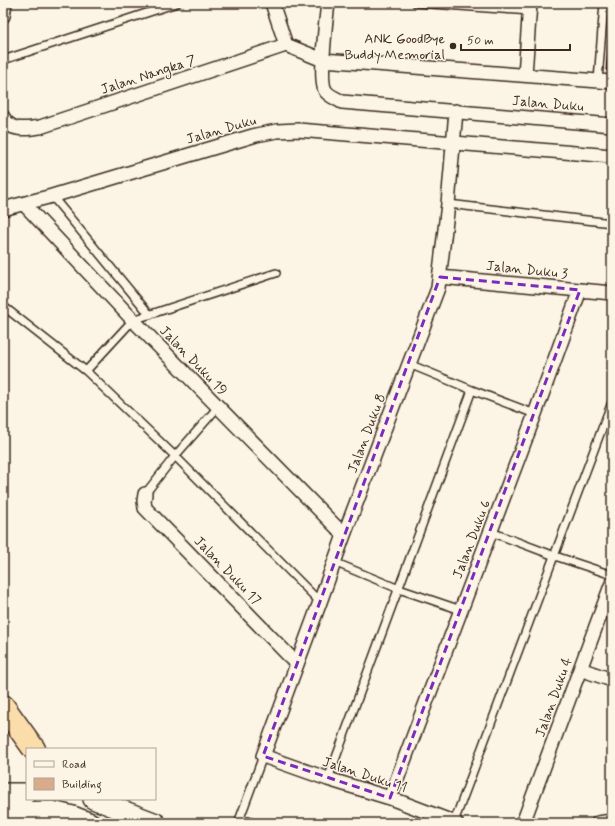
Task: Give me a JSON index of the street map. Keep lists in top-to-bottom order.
{
  "streets": {
    "street": [
      "Jalan Nangka 7",
      "Jalan Duku",
      "Jalan Duku 3",
      "Jalan Duku 19",
      "Jalan Duku 8",
      "Jalan Duku 6",
      "Jalan Duku 17",
      "Jalan Duku 4",
      "Jalan Duku 11"
    ]
  },
  "crossings": [
    ["Jalan Duku", "Jalan Duku 19"],
    ["Jalan Duku", "Jalan Duku 8"],
    ["Jalan Duku 3", "Jalan Duku 8"],
    ["Jalan Duku 3", "Jalan Duku 6"],
    ["Jalan Duku 19", "Jalan Duku 8"],
    ["Jalan Duku 8", "Jalan Duku 17"],
    ["Jalan Duku 8", "Jalan Duku 11"],
    ["Jalan Duku 6", "Jalan Duku 11"]
  ],
  "places": ["ANK GoodBye Buddy Memorial"],
  "legend": ["Road", "Building"],
  "scale_bar": "50 m"
}
